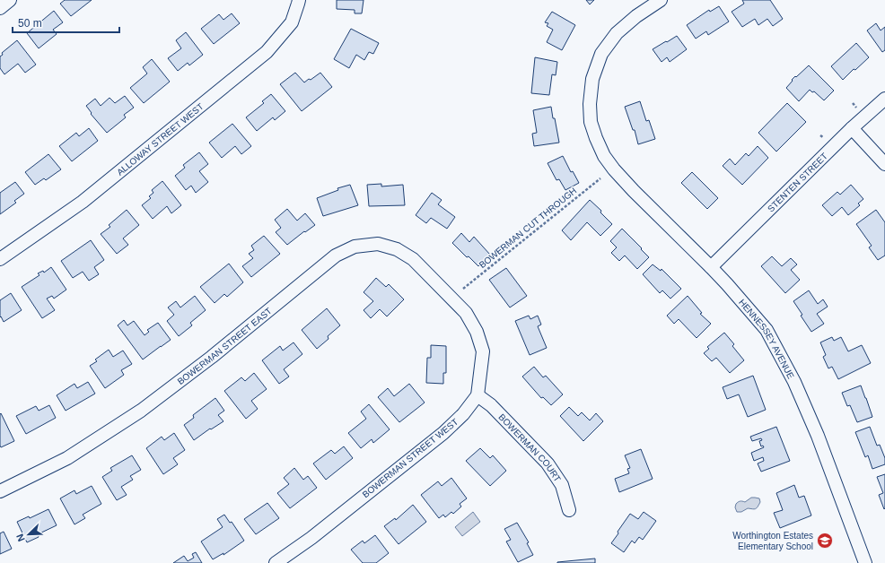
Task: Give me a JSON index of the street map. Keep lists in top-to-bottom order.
{
  "streets": {
    "street": [
      "ALLOWAY STREET WEST",
      "STENTEN STREET",
      "HENNESSEY AVENUE",
      "BOWERMAN STREET EAST",
      "BOWERMAN COURT",
      "BOWERMAN STREET WEST"
    ],
    "path": ["BOWERMAN CUT THROUGH"]
  },
  "crossings": [
    ["STENTEN STREET", "HENNESSEY AVENUE"],
    ["BOWERMAN STREET EAST", "BOWERMAN COURT"],
    ["BOWERMAN STREET EAST", "BOWERMAN STREET WEST"],
    ["BOWERMAN COURT", "BOWERMAN STREET WEST"]
  ],
  "places": {
    "school or university": ["Worthington Estates Elementary School"]
  },
  "scale_bar": "50 m",
  "north": "bottom left"
}
